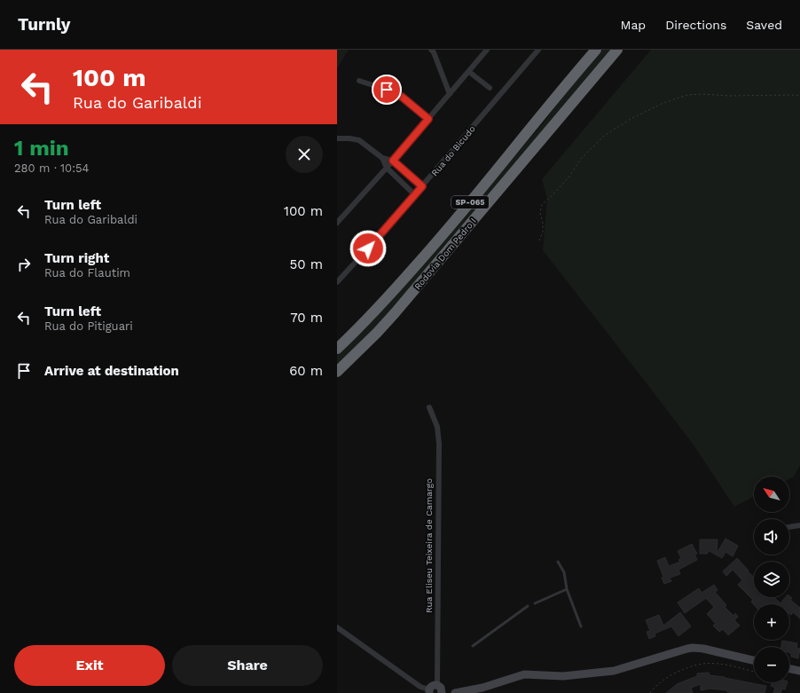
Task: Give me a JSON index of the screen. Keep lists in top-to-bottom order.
{
  "streets": {
    "highway": ["SP-065", "Rodovia Dom Pedro I"],
    "street": ["Rua do Bicudo", "Rua Eliseu Teixeira de Camargo"]
  },
  "north": "top left",
  "page": {
    "header": "Turnly",
    "nav": ["Map", "Directions", "Saved"],
    "turn": ["100 m", "Rua do Garibaldi"],
    "heading": ["1 min", "280 m · 10:54"],
    "list": [
      {
        "name": "Turn left",
        "note": "Rua do Garibaldi",
        "value": "100 m"
      },
      {
        "name": "Turn right",
        "note": "Rua do Flautim",
        "value": "50 m"
      },
      {
        "name": "Turn left",
        "note": "Rua do Pitiguari",
        "value": "70 m"
      },
      {
        "name": "Arrive at destination",
        "value": "60 m"
      }
    ],
    "map_buttons": ["+", "−"],
    "buttons": ["Exit", "Share"]
  }
}
